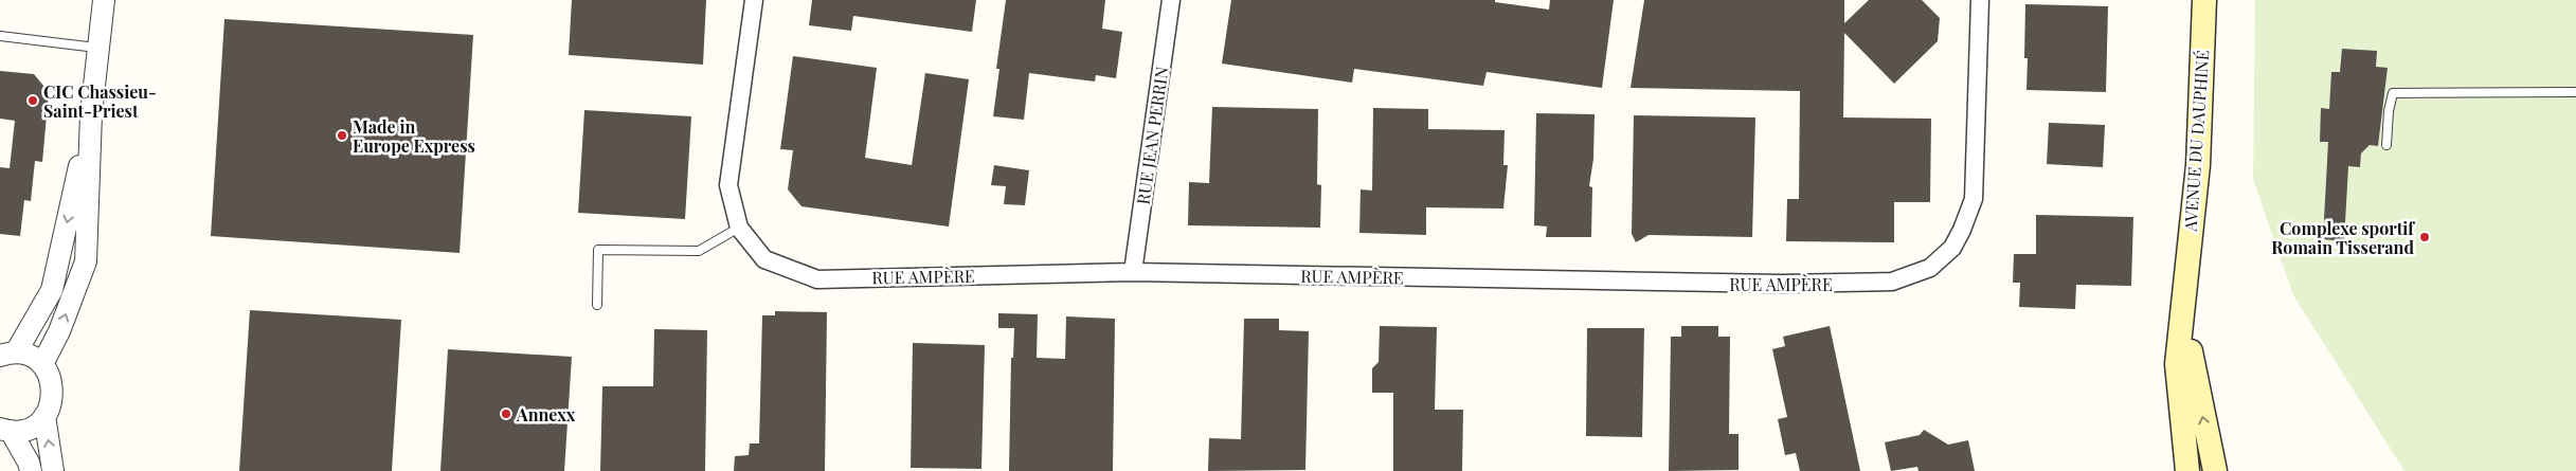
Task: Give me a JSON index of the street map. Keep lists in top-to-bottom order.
{
  "streets": {
    "main road": ["AVENUE DU DAUPHINÉ"],
    "street": ["RUE JEAN PERRIN", "RUE AMPÈRE"]
  },
  "crossings": [
    ["RUE JEAN PERRIN", "RUE AMPÈRE"]
  ],
  "places": [
    "CIC Chassieu- Saint-Priest",
    "Made in Europe Express",
    "Complexe sportif Romain Tisserand",
    "Annexx"
  ]
}
